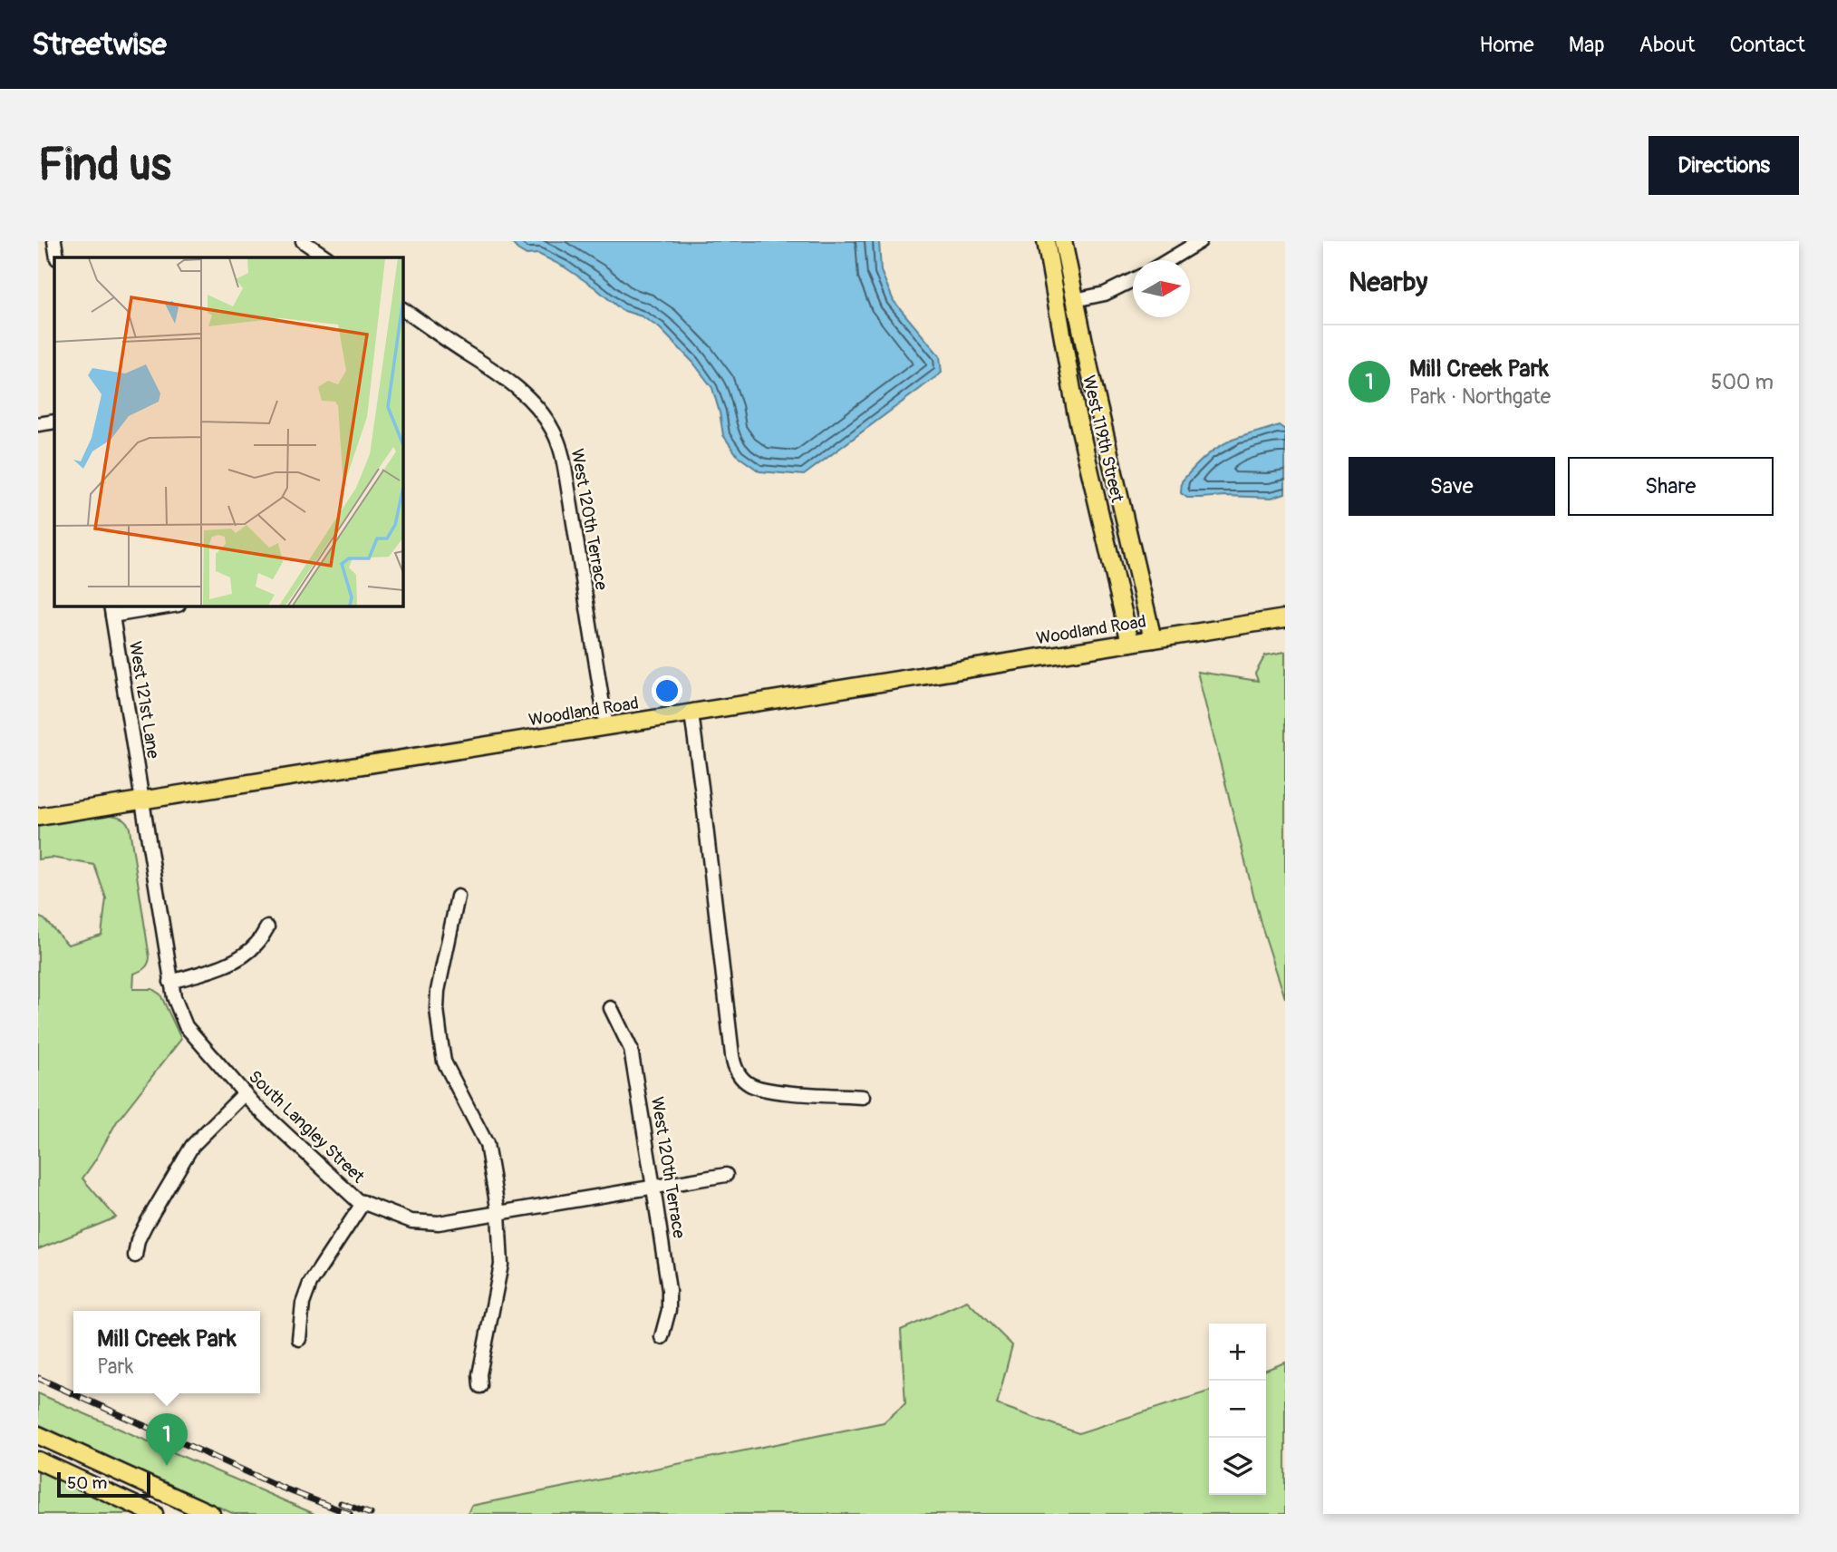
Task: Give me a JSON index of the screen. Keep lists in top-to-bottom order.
{
  "streets": {
    "main road": ["West 119th Street", "Woodland Road"],
    "street": ["West 120th Terrace", "West 121st Lane", "South Langley Street"]
  },
  "crossings": [
    ["West 119th Street", "Woodland Road"],
    ["West 120th Terrace", "Woodland Road"],
    ["West 120th Terrace", "South Langley Street"],
    ["Woodland Road", "West 121st Lane"],
    ["Woodland Road", "South Langley Street"],
    ["West 121st Lane", "South Langley Street"]
  ],
  "scale_bar": "50 m",
  "north": "right",
  "page": {
    "header": "Streetwise",
    "nav": [
      "Home",
      "Map",
      "About",
      "Contact"
    ],
    "buttons": [
      "Directions",
      ["Save", "Share"]
    ],
    "title": "Find us",
    "heading": "Nearby",
    "list": [
      {
        "mark": "1",
        "name": "Mill Creek Park",
        "note": "Park · Northgate",
        "value": "500 m"
      }
    ],
    "popup": ["Mill Creek Park", "Park"],
    "map_buttons": ["+", "−"],
    "pins": "1",
    "scale": "50 m"
  }
}
